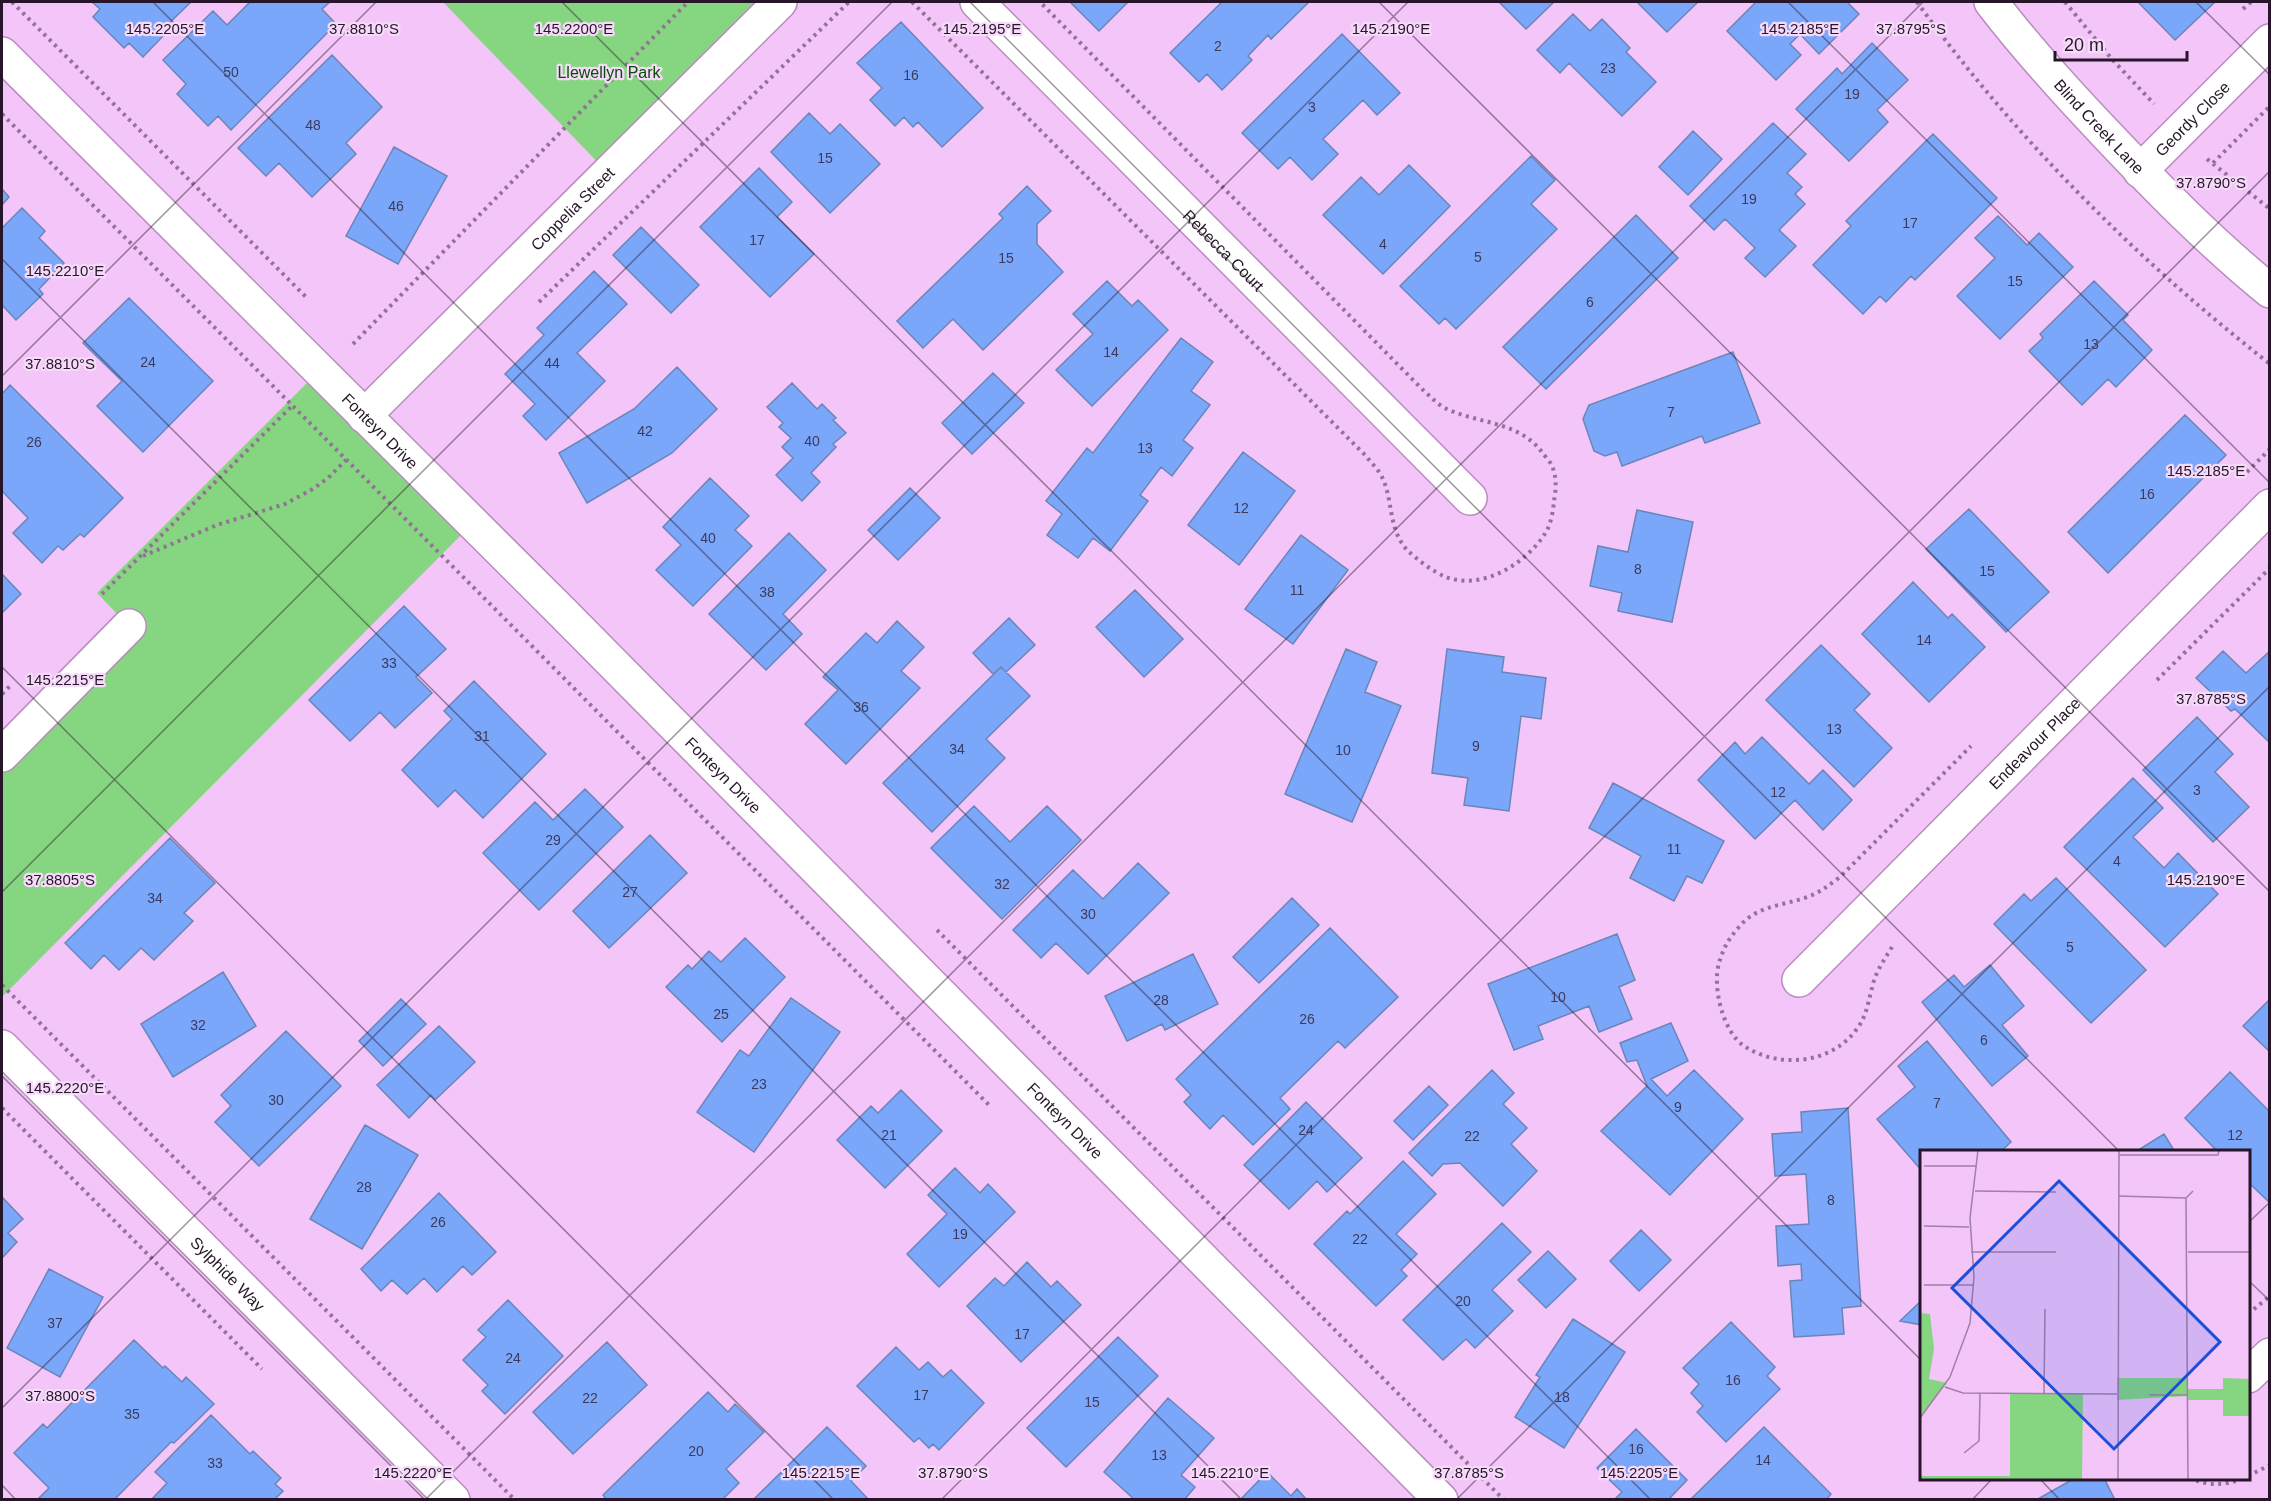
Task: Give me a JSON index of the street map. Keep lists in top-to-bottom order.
{
  "streets": {
    "street": [
      "Geordy Close",
      "Blind Creek Lane",
      "Coppelia Street",
      "Rebecca Court",
      "Fonteyn Drive",
      "Endeavour Place",
      "Sylphide Way"
    ]
  },
  "crossings": [
    ["Geordy Close", "Blind Creek Lane"],
    ["Coppelia Street", "Fonteyn Drive"]
  ],
  "parks": ["Llewellyn Park"],
  "house_numbers": [
    "2",
    "23",
    "50",
    "16",
    "19",
    "3",
    "48",
    "15",
    "19",
    "46",
    "17",
    "17",
    "4",
    "5",
    "15",
    "15",
    "6",
    "13",
    "14",
    "24",
    "44",
    "7",
    "42",
    "40",
    "26",
    "13",
    "16",
    "12",
    "40",
    "8",
    "15",
    "11",
    "38",
    "14",
    "33",
    "36",
    "13",
    "31",
    "9",
    "34",
    "10",
    "3",
    "12",
    "29",
    "11",
    "4",
    "32",
    "27",
    "34",
    "30",
    "5",
    "10",
    "28",
    "25",
    "26",
    "32",
    "6",
    "23",
    "30",
    "7",
    "9",
    "24",
    "21",
    "12",
    "22",
    "28",
    "8",
    "26",
    "19",
    "22",
    "20",
    "37",
    "17",
    "24",
    "16",
    "17",
    "18",
    "22",
    "15",
    "35",
    "16",
    "20",
    "13",
    "14",
    "33"
  ],
  "scale_bar": "20 m",
  "coordinates": [
    "145.2205°E",
    "37.8810°S",
    "145.2200°E",
    "145.2195°E",
    "145.2190°E",
    "145.2185°E",
    "37.8795°S",
    "37.8790°S",
    "145.2210°E",
    "145.2215°E",
    "37.8785°S",
    "37.8805°S",
    "145.2220°E",
    "37.8800°S"
  ]
}
